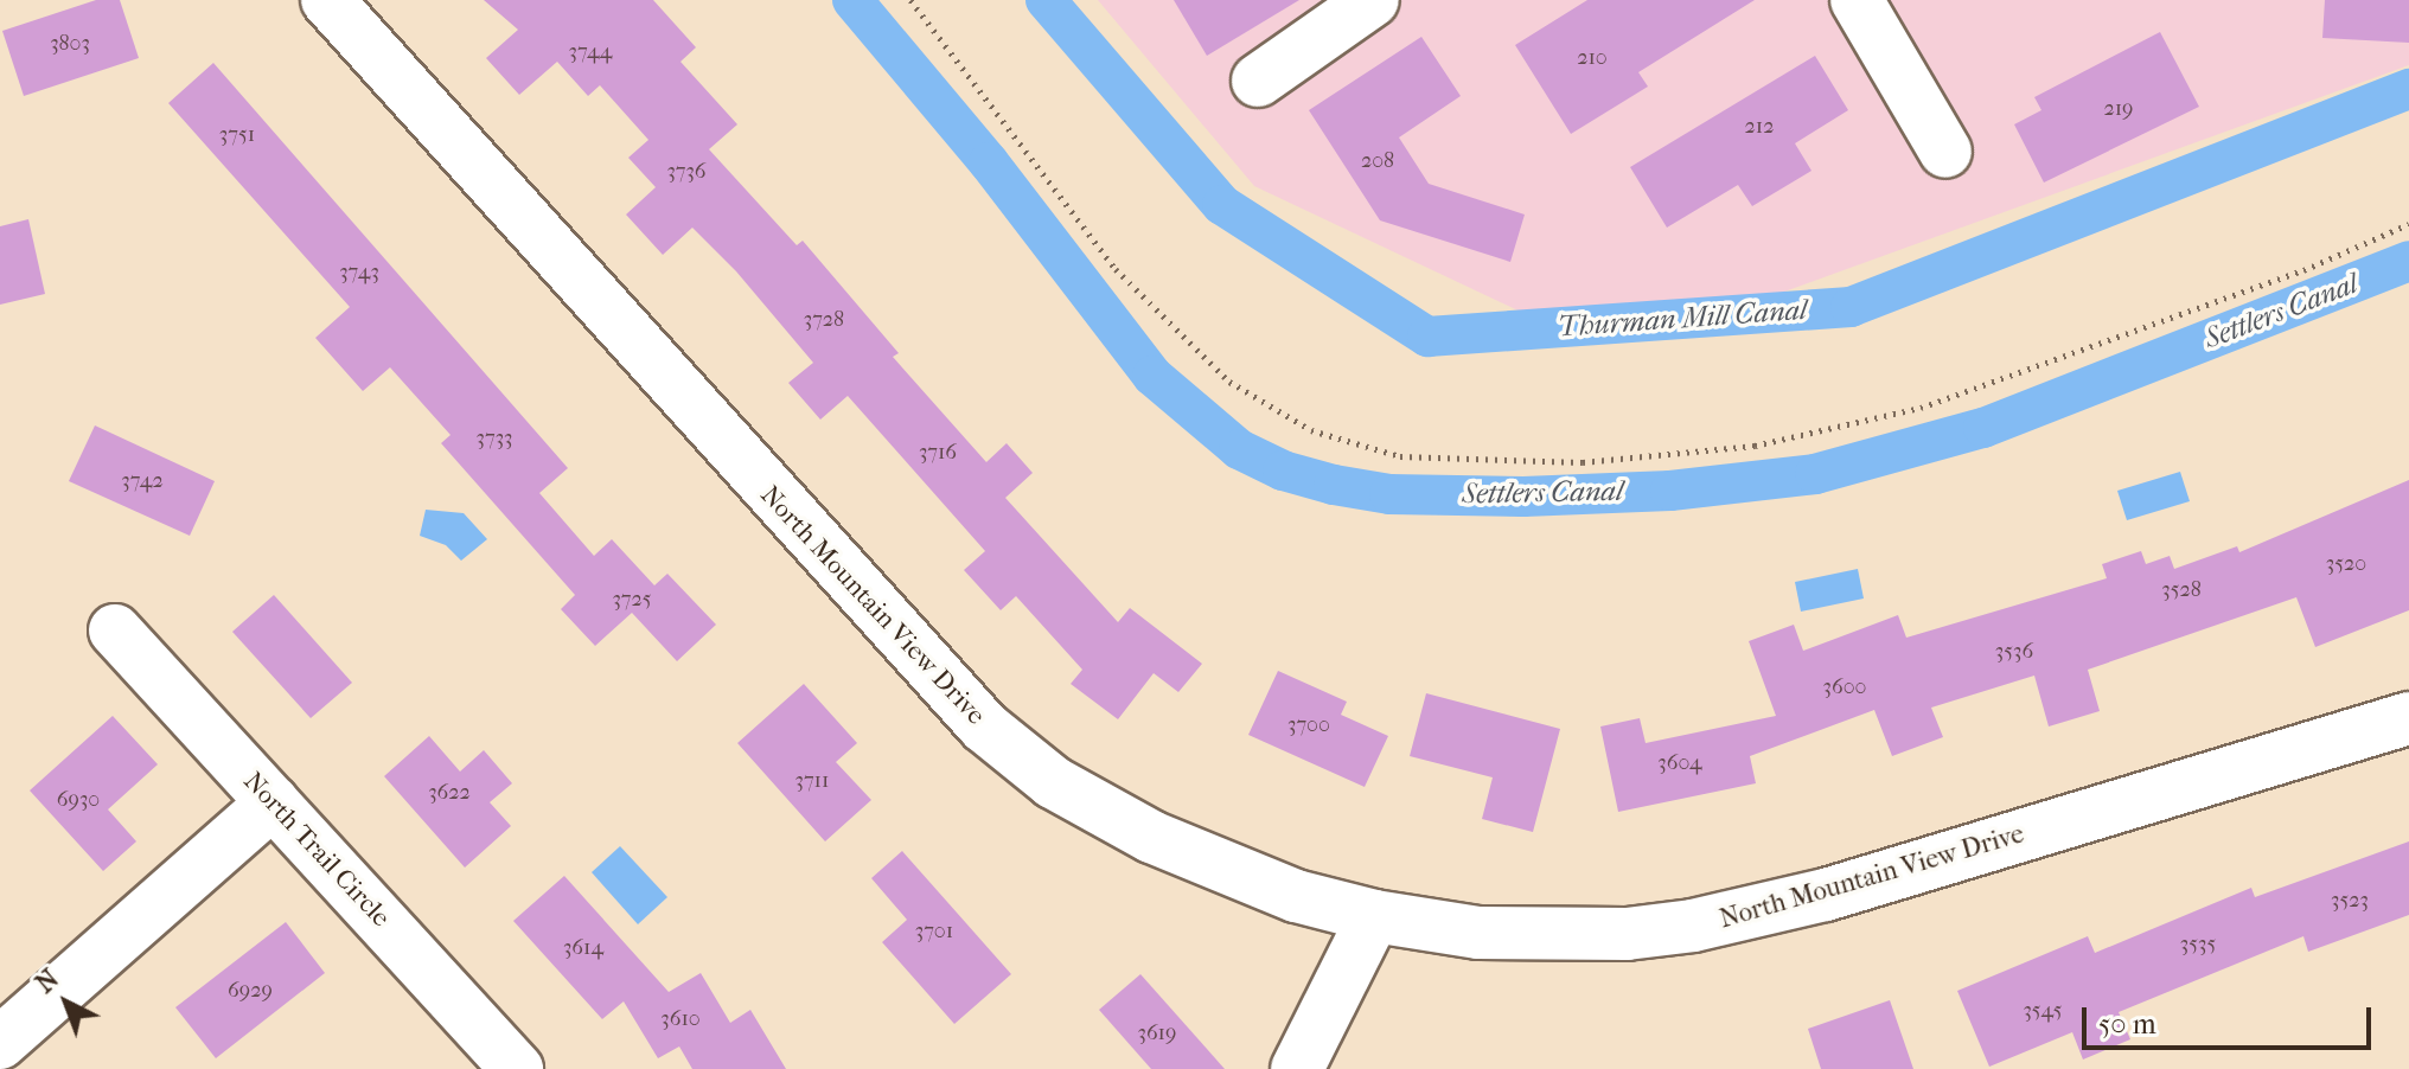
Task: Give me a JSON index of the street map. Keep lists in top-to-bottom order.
{
  "streets": {
    "street": ["North Mountain View Drive", "North Trail Circle"]
  },
  "water": ["Settlers Canal", "Thurman Mill Canal"],
  "house_numbers": [
    "3803",
    "3744",
    "210",
    "219",
    "212",
    "3751",
    "208",
    "3736",
    "3743",
    "3728",
    "3733",
    "3716",
    "3742",
    "3520",
    "3528",
    "3725",
    "3536",
    "3600",
    "3700",
    "3604",
    "3711",
    "3622",
    "6930",
    "3523",
    "3701",
    "3535",
    "3614",
    "6929",
    "3545",
    "3610",
    "3619"
  ],
  "scale_bar": "50 m",
  "north": "top left"
}
